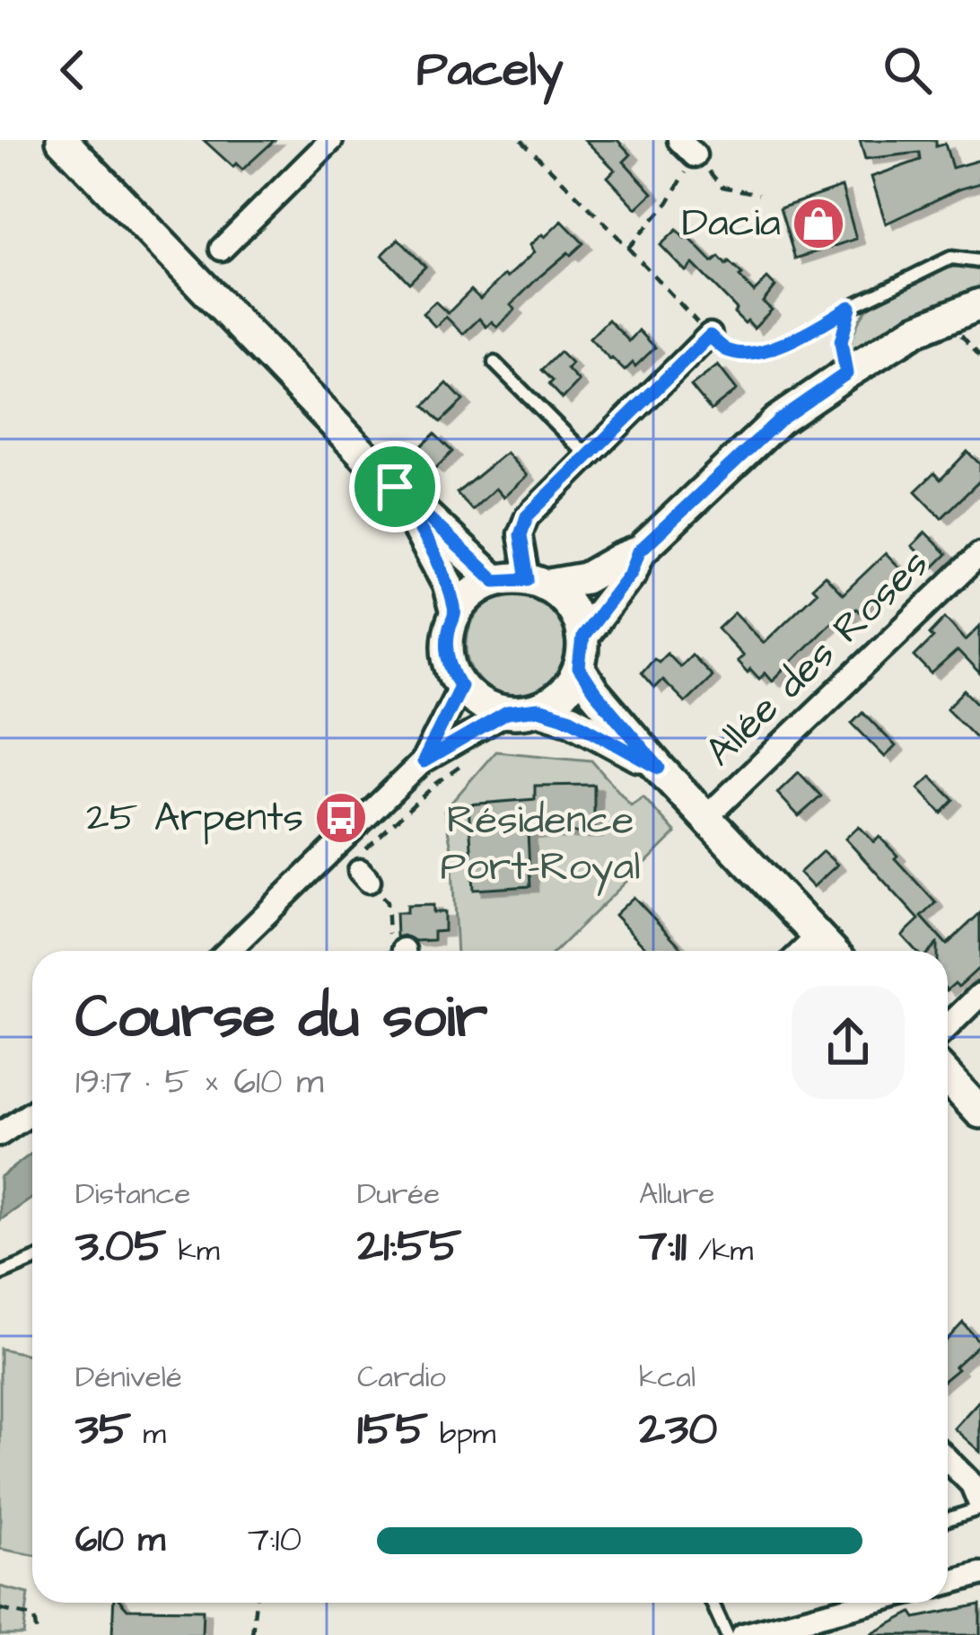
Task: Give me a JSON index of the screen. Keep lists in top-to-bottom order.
{
  "streets": {
    "street": ["Allée des Roses"]
  },
  "parks": ["Résidence Port-Royal"],
  "places": {
    "shop": ["Dacia"],
    "bus stop": ["25 Arpents"]
  },
  "page": {
    "header": "Pacely",
    "heading": ["Course du soir", "19:17 · 5 × 610 m"],
    "stats": [
      ["Distance", "3.05 km"],
      ["Durée", "21:55"],
      ["Allure", "7:11 /km"],
      ["Dénivelé", "35 m"],
      ["Cardio", "155 bpm"],
      ["kcal", "230"]
    ],
    "list": [
      {
        "name": "610 m",
        "note": "7:10"
      }
    ]
  }
}
